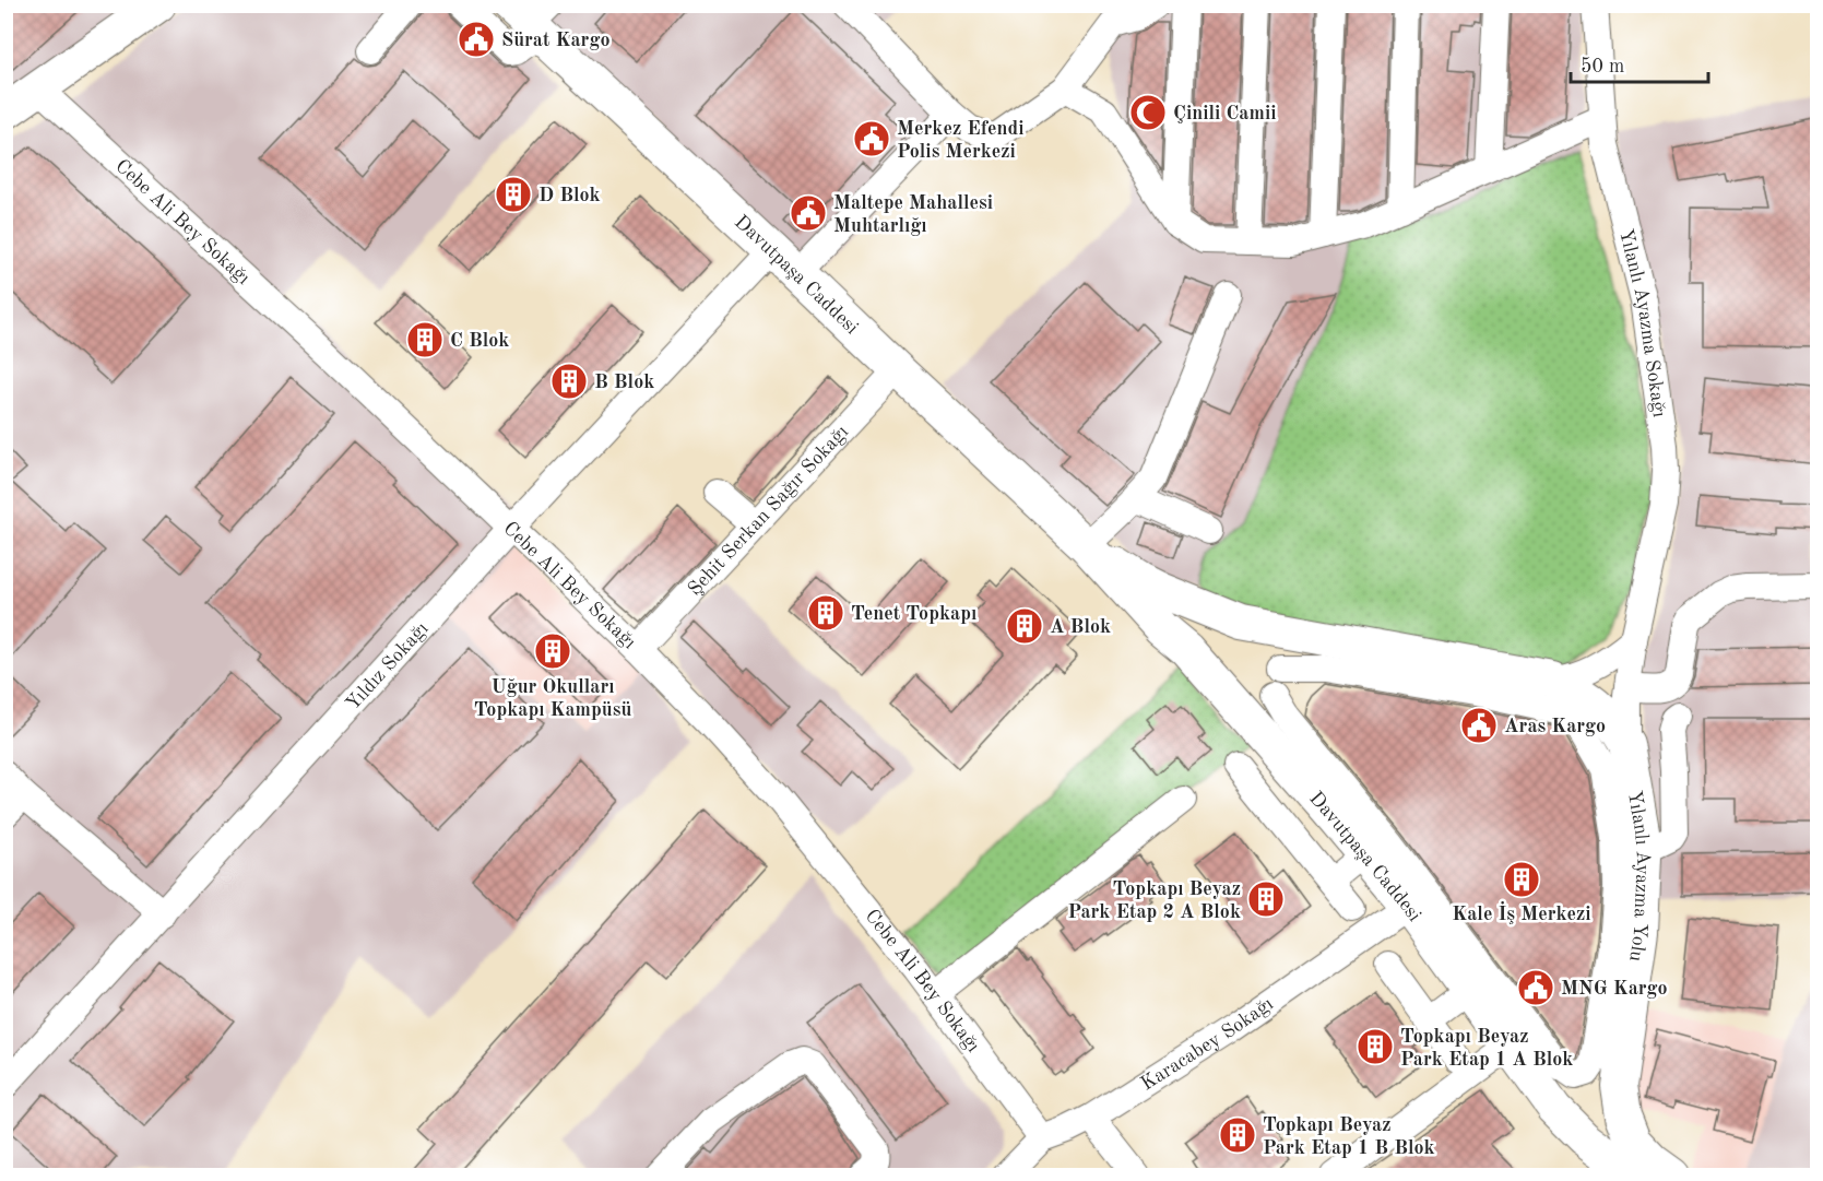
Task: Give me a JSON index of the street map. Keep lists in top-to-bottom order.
{
  "streets": {
    "main road": ["Davutpaşa Caddesi", "Yılanlı Ayazma Yolu"],
    "street": [
      "Cebe Ali Bey Sokağı",
      "Yılanlı Ayazma Sokağı",
      "Şehit Serkan Sağır Sokağı",
      "Yıldız Sokağı",
      "Karacabey Sokağı"
    ]
  },
  "crossings": [
    ["Cebe Ali Bey Sokağı", "Şehit Serkan Sağır Sokağı"],
    ["Cebe Ali Bey Sokağı", "Yıldız Sokağı"],
    ["Cebe Ali Bey Sokağı", "Karacabey Sokağı"],
    ["Davutpaşa Caddesi", "Yılanlı Ayazma Sokağı"],
    ["Davutpaşa Caddesi", "Şehit Serkan Sağır Sokağı"],
    ["Davutpaşa Caddesi", "Yıldız Sokağı"],
    ["Davutpaşa Caddesi", "Yılanlı Ayazma Yolu"],
    ["Davutpaşa Caddesi", "Karacabey Sokağı"],
    ["Yılanlı Ayazma Sokağı", "Yılanlı Ayazma Yolu"]
  ],
  "places": {
    "public building": [
      "Sürat Kargo",
      "Merkez Efendi Polis Merkezi",
      "Maltepe Mahallesi Muhtarlığı",
      "Aras Kargo",
      "MNG Kargo"
    ],
    "mosque": ["Çinili Camii"],
    "building": [
      "D Blok",
      "C Blok",
      "B Blok",
      "Tenet Topkapı",
      "A Blok",
      "Uğur Okulları Topkapı Kampüsü",
      "Kale İş Merkezi",
      "Topkapı Beyaz Park Etap 2 A Blok",
      "Topkapı Beyaz Park Etap 1 A Blok",
      "Topkapı Beyaz Park Etap 1 B Blok"
    ]
  },
  "scale_bar": "50 m"
}
